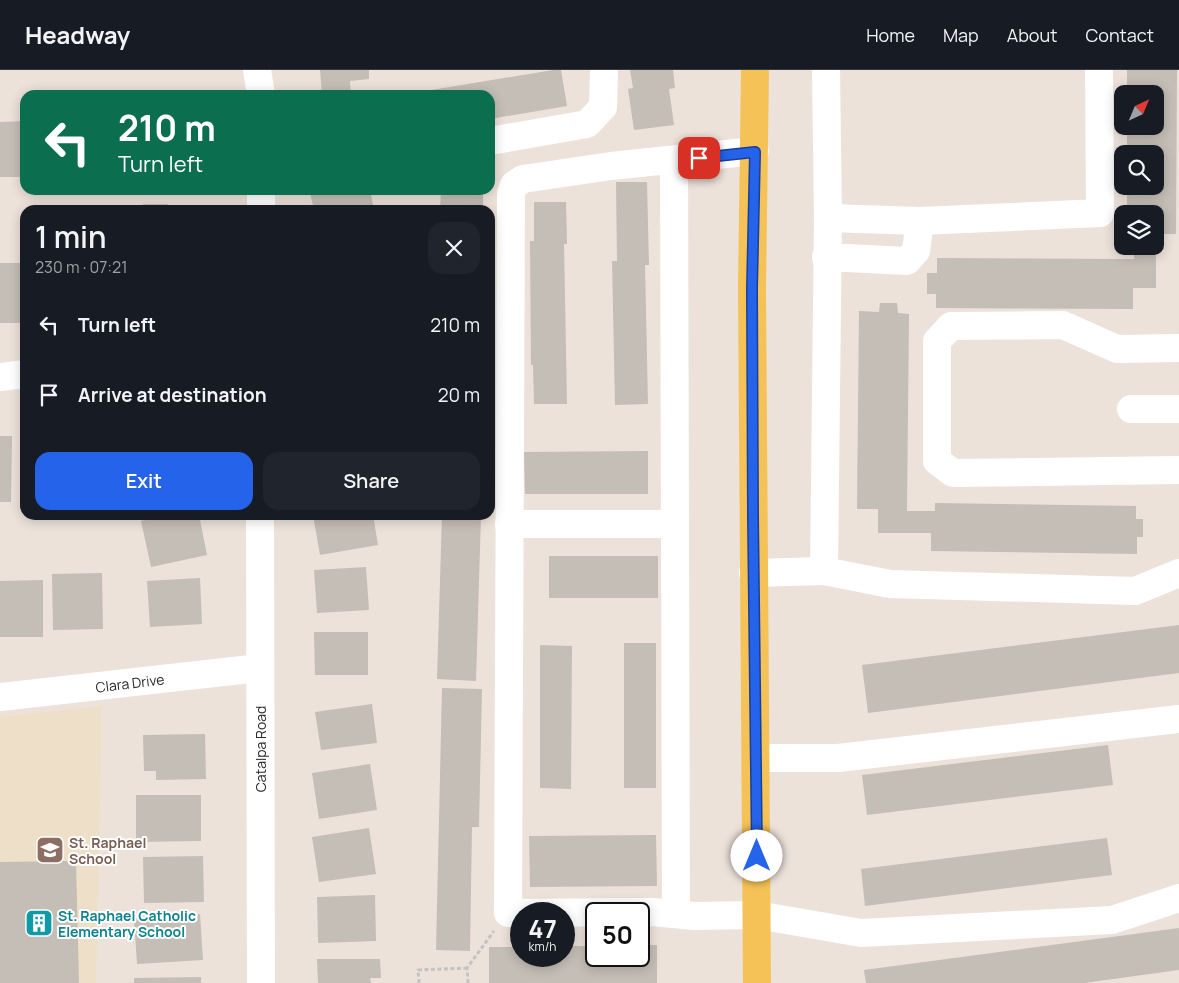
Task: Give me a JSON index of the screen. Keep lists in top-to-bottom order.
{
  "streets": {
    "street": ["Clara Drive", "Catalpa Road"]
  },
  "crossings": [
    ["Clara Drive", "Catalpa Road"]
  ],
  "places": {
    "school or university": ["St. Raphael School"],
    "building": ["St. Raphael Catholic Elementary School"]
  },
  "north": "top right",
  "page": {
    "header": "Headway",
    "nav": [
      "Home",
      "Map",
      "About",
      "Contact"
    ],
    "turn": ["210 m", "Turn left"],
    "heading": ["1 min", "230 m · 07:21"],
    "list": [
      {
        "name": "Turn left",
        "value": "210 m"
      },
      {
        "name": "Arrive at destination",
        "value": "20 m"
      }
    ],
    "buttons": ["Exit", "Share"],
    "speed": "47 km/h",
    "limit": "50"
  }
}
